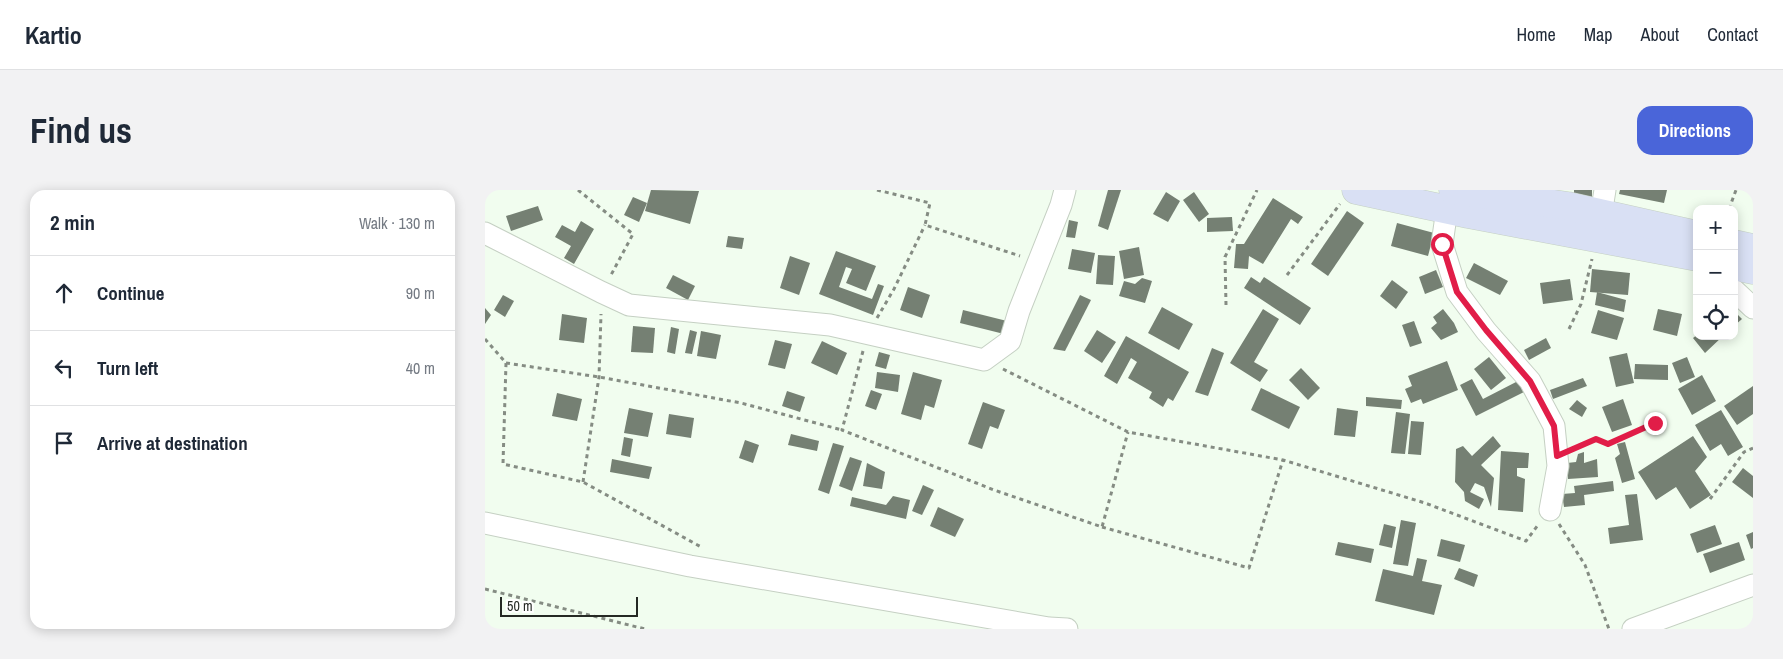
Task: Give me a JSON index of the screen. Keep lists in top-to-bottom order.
{
  "scale_bar": "50 m",
  "page": {
    "header": "Kartio",
    "nav": [
      "Home",
      "Map",
      "About",
      "Contact"
    ],
    "buttons": "Directions",
    "title": "Find us",
    "heading": ["2 min", "Walk · 130 m"],
    "map_buttons": ["+", "−"],
    "list": [
      ["Continue", "90 m"],
      ["Turn left", "40 m"],
      "Arrive at destination"
    ],
    "scale": "50 m"
  }
}
